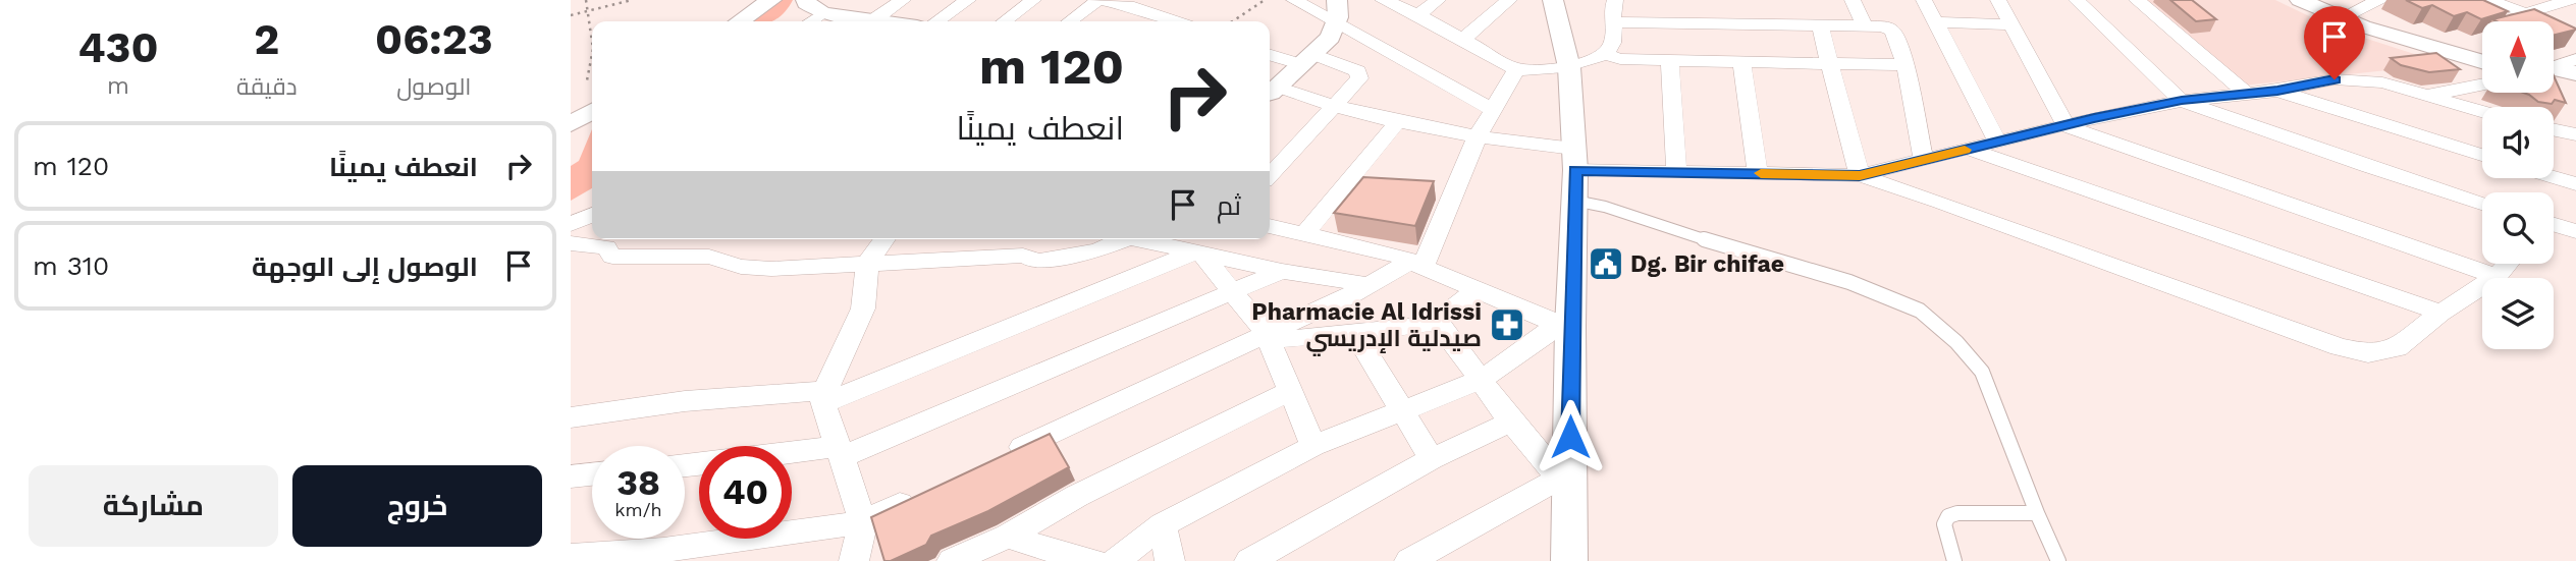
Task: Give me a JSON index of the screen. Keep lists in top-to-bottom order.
{
  "places": {
    "public building": ["Dg. Bir chifae"],
    "pharmacy": ["Pharmacie Al Idrissi صيدلية الإدريسي"]
  },
  "north": "top",
  "page": {
    "eta": [
      "06:23",
      "الوصول",
      "2",
      "دقيقة",
      "430",
      "m"
    ],
    "turn": ["120 m", "انعطف يمينًا"],
    "list": [
      {
        "name": "انعطف يمينًا",
        "value": "120 m"
      },
      {
        "name": "الوصول إلى الوجهة",
        "value": "310 m"
      }
    ],
    "then": "ثم",
    "speed": "38 km/h",
    "limit": "40",
    "buttons": ["خروج", "مشاركة"]
  }
}
